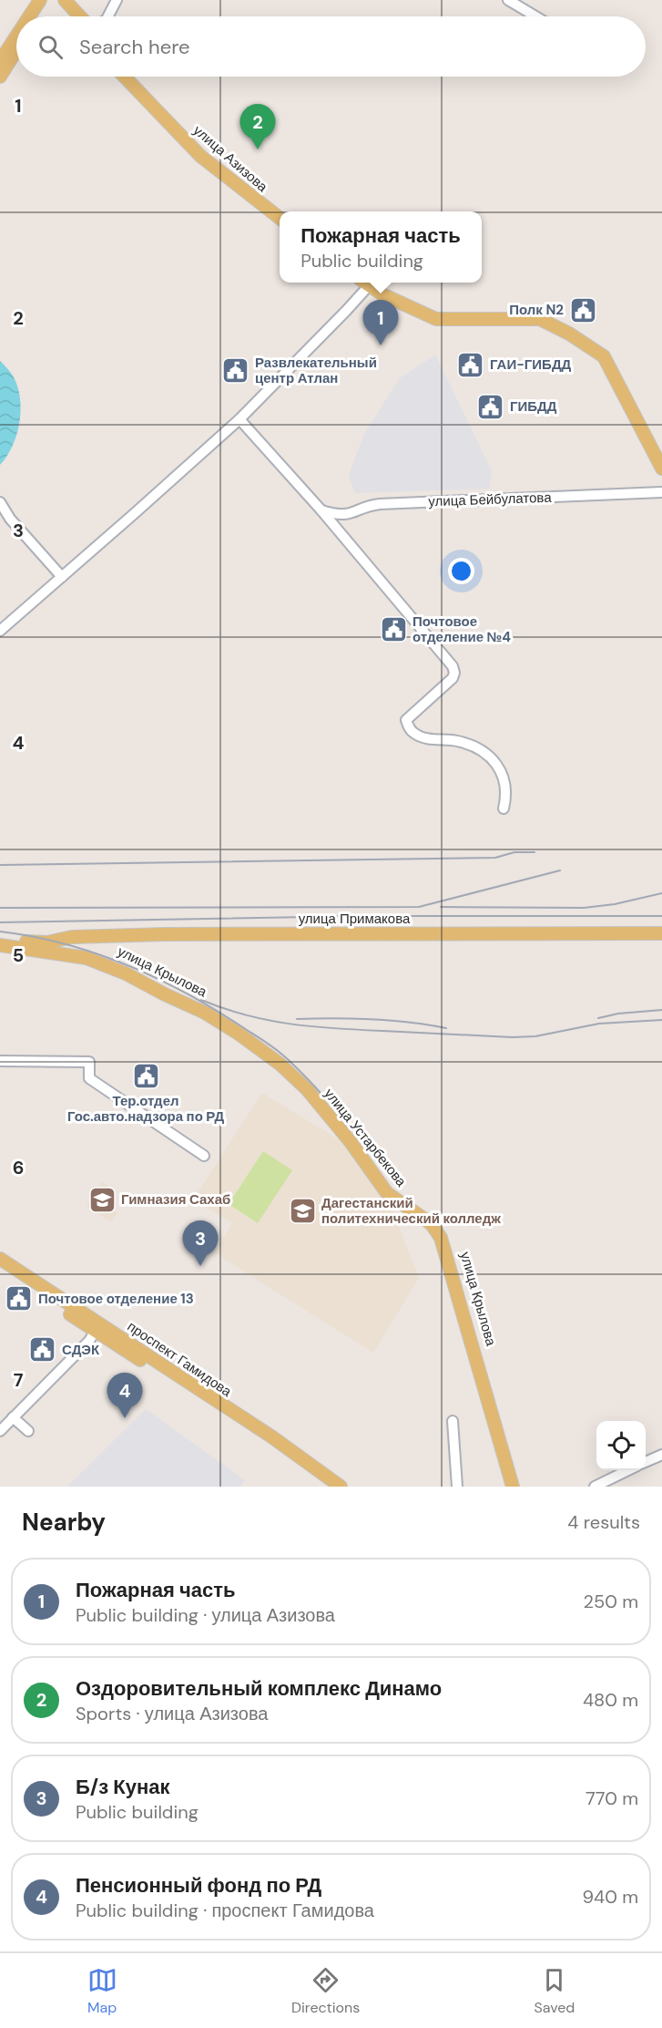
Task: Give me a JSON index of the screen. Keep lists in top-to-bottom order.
{
  "streets": {
    "main road": [
      "улица Азизова",
      "улица Примакова",
      "улица Крылова",
      "улица Устарбекова",
      "проспект Гамидова"
    ],
    "street": ["улица Бейбулатова"]
  },
  "crossings": [
    ["улица Примакова", "улица Крылова"],
    ["улица Примакова", "улица Устарбекова"],
    ["улица Крылова", "улица Устарбекова"]
  ],
  "places": {
    "public building": [
      "Полк N2",
      "ГАИ-ГИБДД",
      "Развлекательный центр Атлан",
      "ГИБДД",
      "Почтовое отделение №4",
      "Тер.отдел Гос.авто.надзора по РД",
      "Почтовое отделение 13",
      "СДЭК"
    ],
    "school or university": ["Гимназия Сахаб", "Дагестанский политехнический колледж"]
  },
  "page": {
    "search": "Search here",
    "pins": [
      "2",
      "1",
      "3",
      "4"
    ],
    "popup": ["Пожарная часть", "Public building"],
    "heading": ["Nearby", "4 results"],
    "list": [
      {
        "mark": "1",
        "name": "Пожарная часть",
        "note": "Public building · улица Азизова",
        "value": "250 m"
      },
      {
        "mark": "2",
        "name": "Оздоровительный комплекс Динамо",
        "note": "Sports · улица Азизова",
        "value": "480 m"
      },
      {
        "mark": "3",
        "name": "Б/з Кунак",
        "note": "Public building",
        "value": "770 m"
      },
      {
        "mark": "4",
        "name": "Пенсионный фонд по РД",
        "note": "Public building · проспект Гамидова",
        "value": "940 m"
      }
    ],
    "nav": ["Map", "Directions", "Saved"]
  },
  "grid": {
    "rows": [
      "1",
      "2",
      "3",
      "4",
      "5",
      "6",
      "7"
    ]
  }
}
